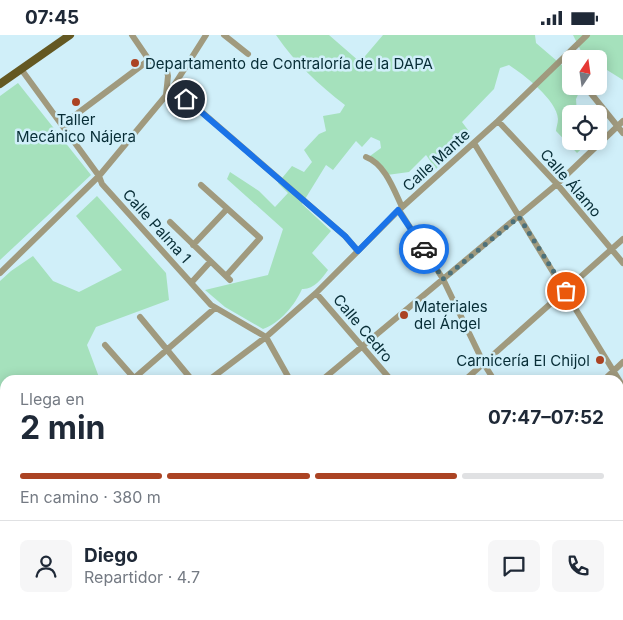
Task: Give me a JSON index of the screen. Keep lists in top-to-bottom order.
{
  "streets": {
    "street": [
      "Calle Mante",
      "Calle Álamo",
      "Calle Palma 1",
      "Calle Cedro"
    ]
  },
  "crossings": [
    ["Calle Mante", "Calle Álamo"],
    ["Calle Mante", "Calle Palma 1"],
    ["Calle Mante", "Calle Cedro"]
  ],
  "places": [
    "Departamento de Contraloría de la DAPA",
    "Taller Mecánico Nájera",
    "Materiales del Ángel",
    "Carnicería El Chijol"
  ],
  "north": "top",
  "page": {
    "status": "07:45",
    "heading": ["2 min", "Llega en", "07:47–07:52"],
    "panel": ["Diego", "Repartidor · 4.7"],
    "bar": "En camino · 380 m"
  }
}
